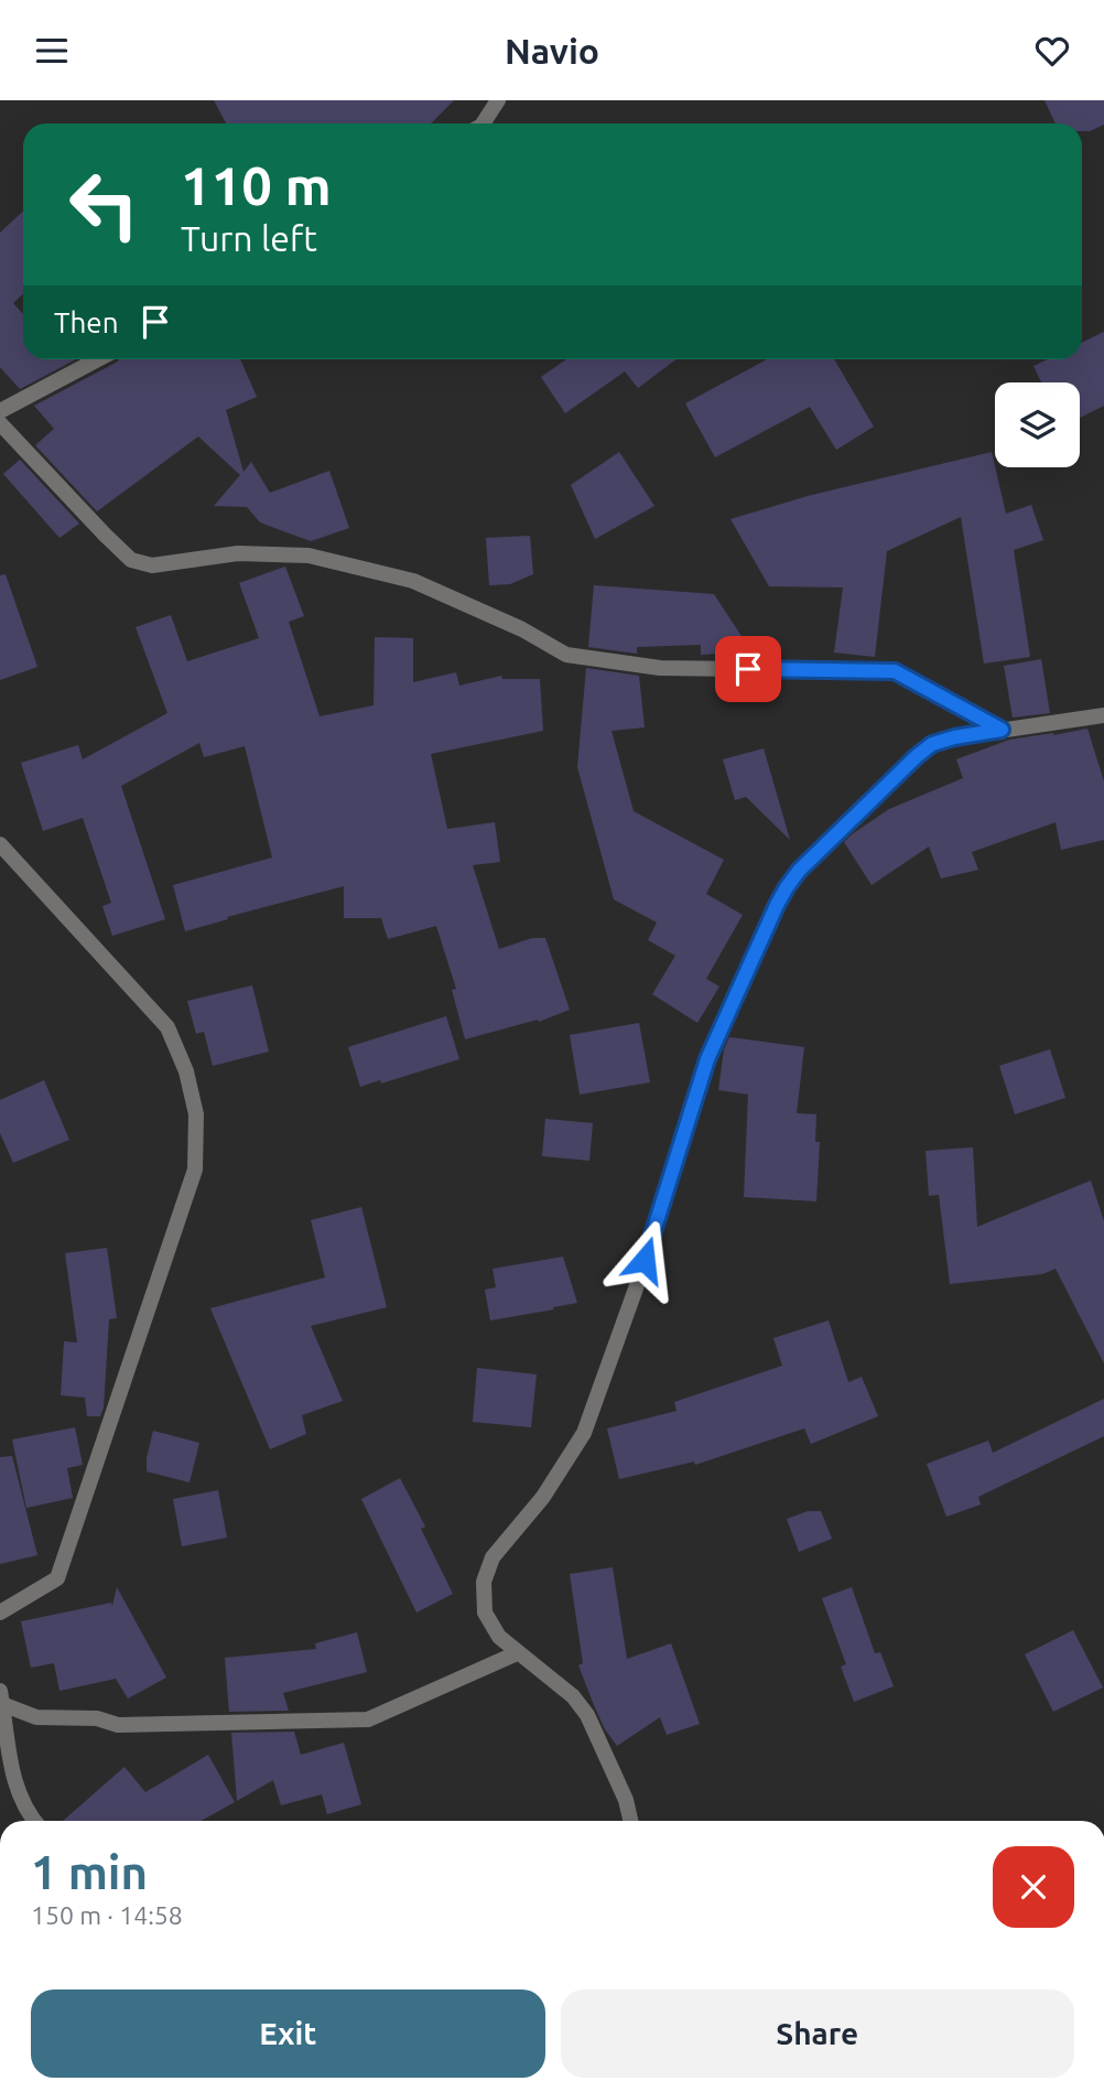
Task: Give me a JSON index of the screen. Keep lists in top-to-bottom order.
{
  "page": {
    "header": "Navio",
    "turn": ["110 m", "Turn left"],
    "then": "Then",
    "heading": ["1 min", "150 m · 14:58"],
    "buttons": ["Exit", "Share"]
  }
}
